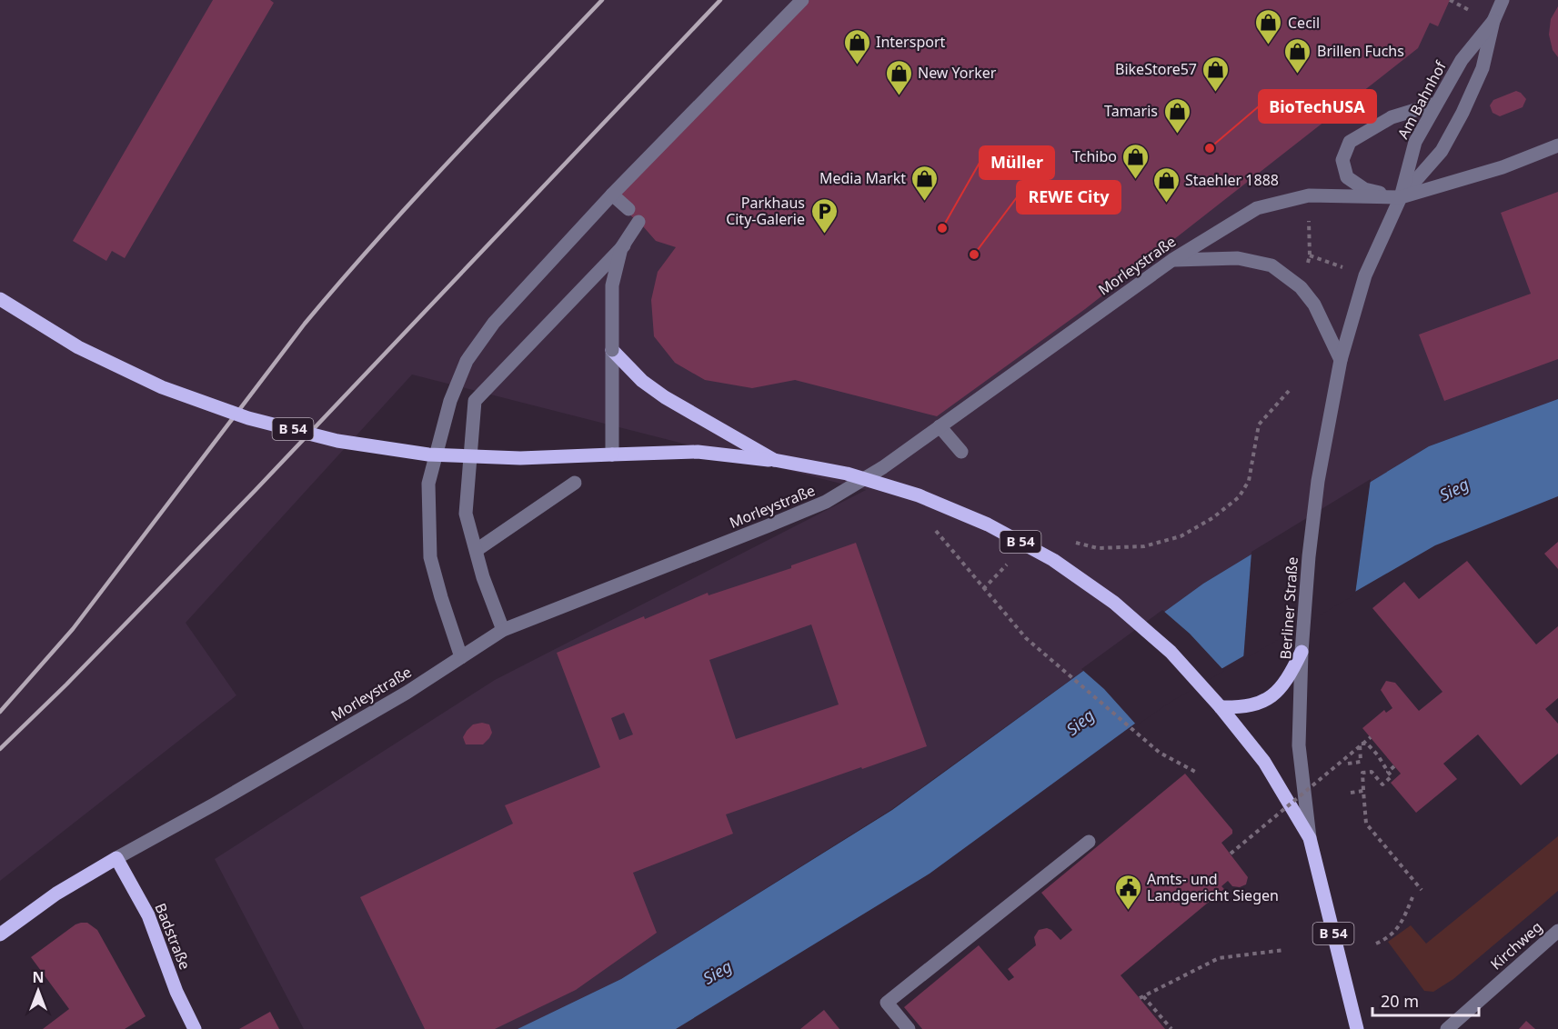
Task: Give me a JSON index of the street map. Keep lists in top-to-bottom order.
{
  "streets": {
    "main road": [
      "Morleystraße",
      "B 54",
      "Berliner Straße",
      "Badstraße"
    ],
    "street": ["Am Bahnhof", "Kirchweg"]
  },
  "crossings": [
    ["Am Bahnhof", "Morleystraße"],
    ["Am Bahnhof", "Berliner Straße"],
    ["Morleystraße", "Berliner Straße"],
    ["Morleystraße", "Badstraße"],
    ["B 54", "Berliner Straße"]
  ],
  "water": ["Sieg"],
  "places": {
    "shop": [
      "Cecil",
      "Intersport",
      "Brillen Fuchs",
      "BikeStore57",
      "New Yorker",
      "Tamaris",
      "Tchibo",
      "Media Markt",
      "Staehler 1888"
    ],
    "other": ["BioTechUSA", "Müller", "REWE City"],
    "parking": ["Parkhaus City-Galerie"],
    "public building": ["Amts- und Landgericht Siegen"]
  },
  "scale_bar": "20 m",
  "north": "top"
}
